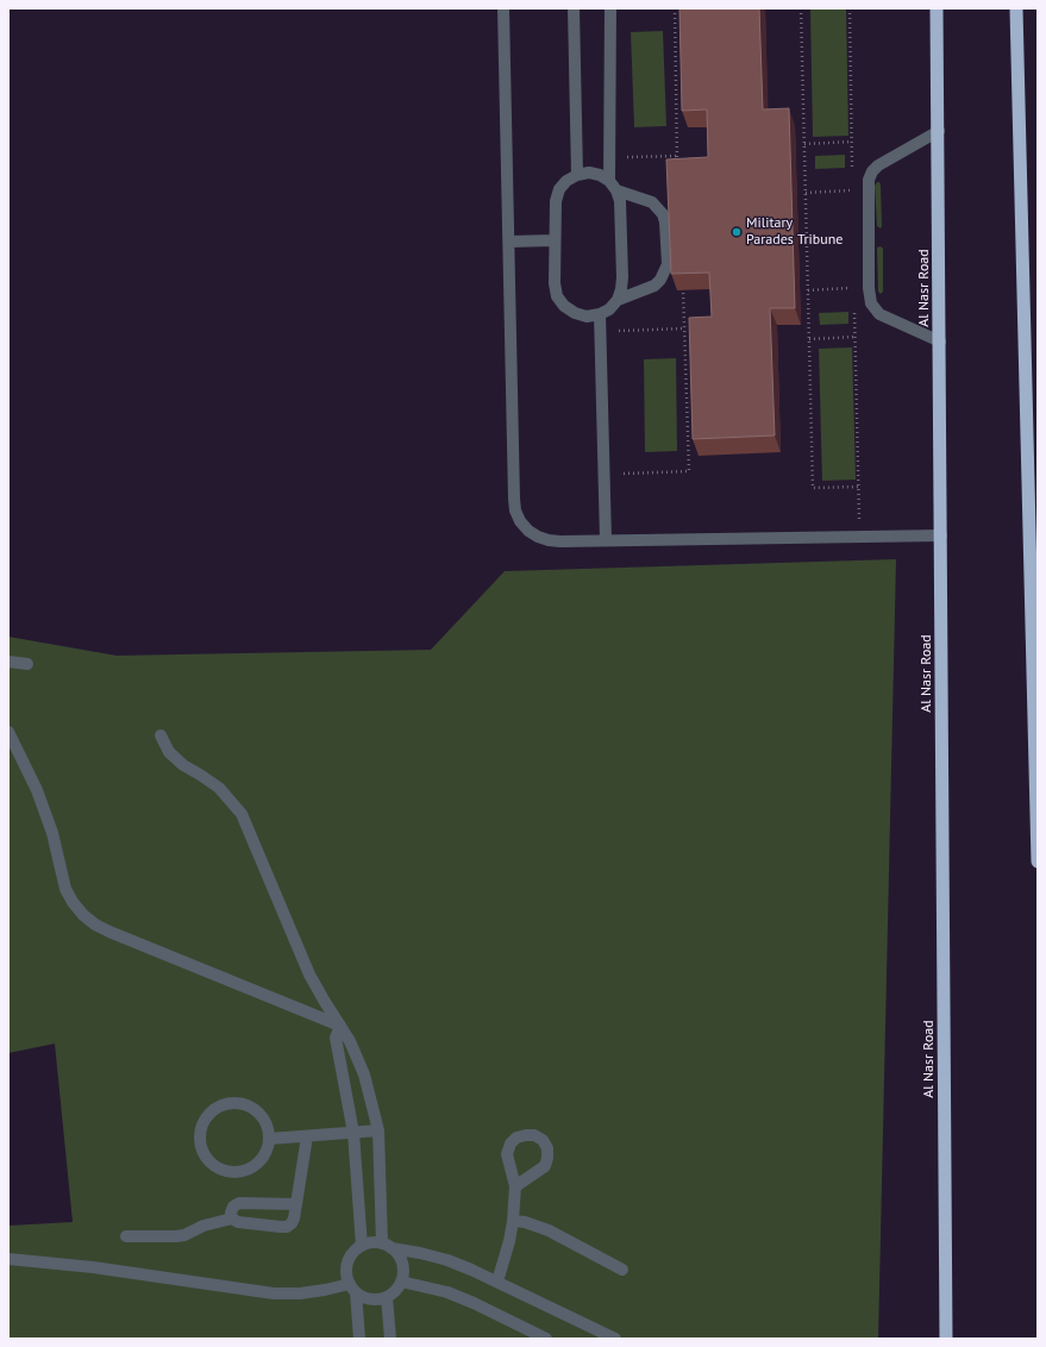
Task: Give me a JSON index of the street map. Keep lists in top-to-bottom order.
{
  "streets": {
    "highway": ["Al Nasr Road"]
  },
  "places": ["Military Parades Tribune"]
}
